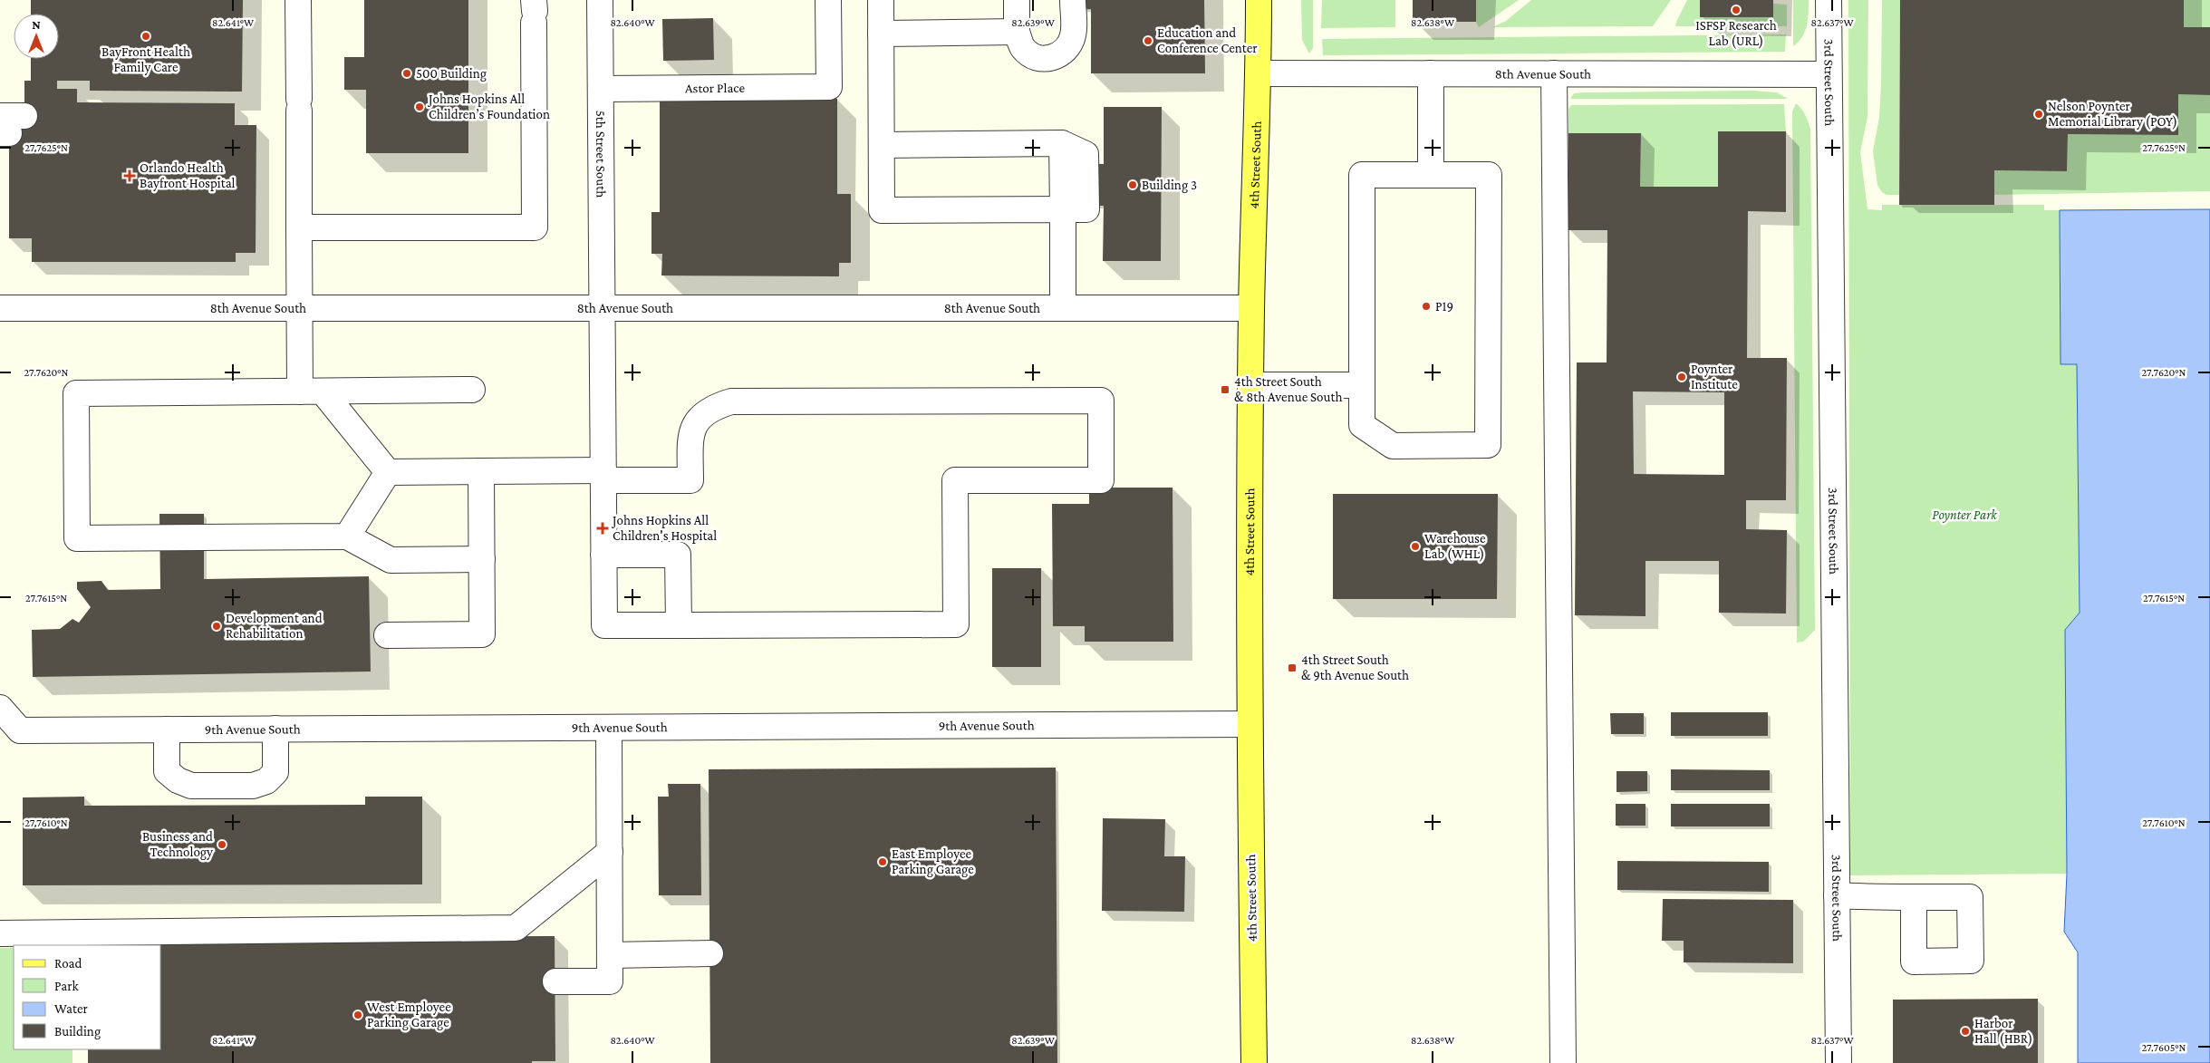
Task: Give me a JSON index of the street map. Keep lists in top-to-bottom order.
{
  "streets": {
    "main road": ["4th Street South"],
    "street": [
      "8th Avenue South",
      "3rd Street South",
      "Astor Place",
      "5th Street South",
      "9th Avenue South"
    ]
  },
  "crossings": [
    ["8th Avenue South", "3rd Street South"],
    ["8th Avenue South", "5th Street South"],
    ["8th Avenue South", "4th Street South"],
    ["Astor Place", "5th Street South"],
    ["4th Street South", "9th Avenue South"]
  ],
  "parks": ["Poynter Park"],
  "places": {
    "other": [
      "ISFSP Research Lab (URL)",
      "BayFront Health Family Care",
      "Education and Conference Center",
      "500 Building",
      "Johns Hopkins All Children’s Foundation",
      "Nelson Poynter Memorial Library (POY)",
      "Building 3",
      "P19",
      "Poynter Institute",
      "Warehouse Lab (WHL)",
      "Development and Rehabilitation",
      "Business and Technology",
      "East Employee Parking Garage",
      "West Employee Parking Garage",
      "Harbor Hall (HBR)"
    ],
    "health": ["Orlando Health Bayfront Hospital", "Johns Hopkins All Children's Hospital"],
    "transit": ["4th Street South & 8th Avenue South", "4th Street South & 9th Avenue South"]
  },
  "legend": [
    "Road",
    "Park",
    "Water",
    "Building"
  ],
  "north": "top",
  "coordinates": [
    "82.641°W",
    "82.640°W",
    "82.639°W",
    "82.638°W",
    "82.637°W",
    "27.7625°N",
    "27.7620°N",
    "27.7615°N",
    "27.7610°N",
    "27.7605°N"
  ]
}
